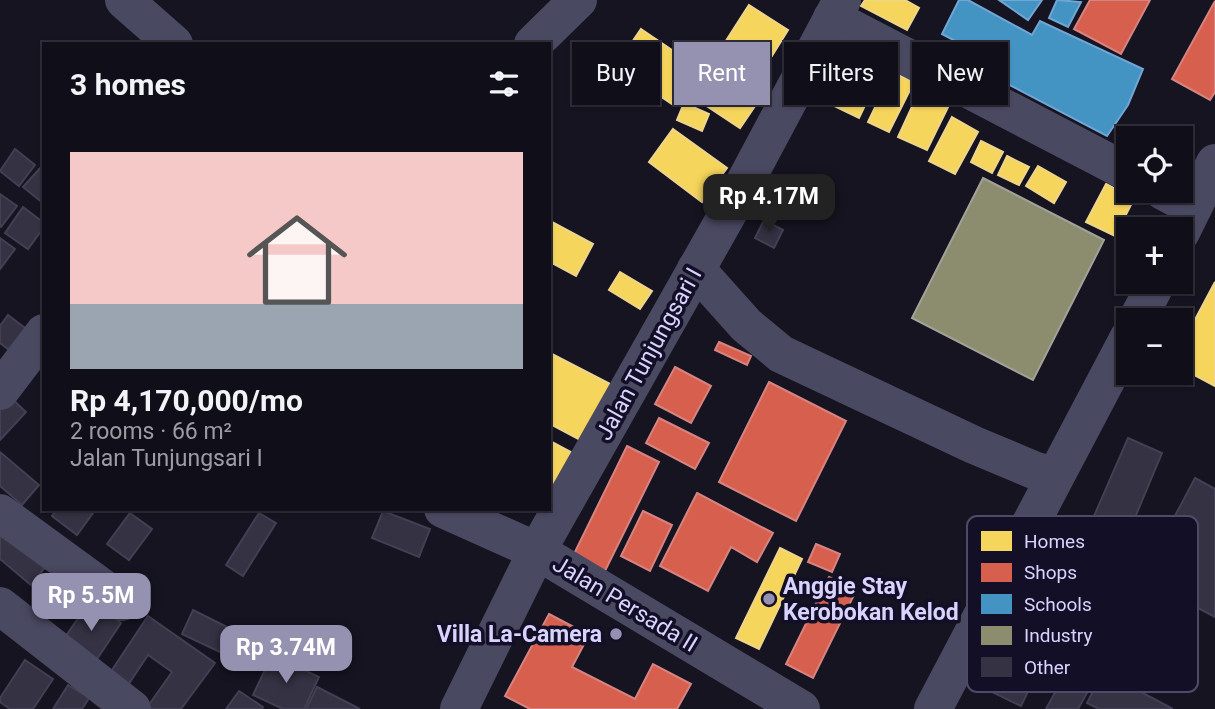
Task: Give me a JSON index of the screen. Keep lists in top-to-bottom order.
{
  "streets": {
    "street": ["Jalan Tunjungsari I", "Jalan Persada II"]
  },
  "crossings": [
    ["Jalan Tunjungsari I", "Jalan Persada II"]
  ],
  "places": ["Anggie Stay Kerobokan Kelod", "Villa La-Camera"],
  "legend": [
    "Homes",
    "Shops",
    "Schools",
    "Industry",
    "Other"
  ],
  "page": {
    "chip": [
      "Buy",
      "Rent",
      "Filters",
      "New"
    ],
    "heading": "3 homes",
    "map_buttons": ["+", "−"],
    "list": [
      {
        "name": "Rp 4,170,000/mo",
        "note": "2 rooms · 66 m² · Jalan Tunjungsari I"
      }
    ],
    "price": ["Rp 4.17M", "Rp 5.5M", "Rp 3.74M"]
  }
}
